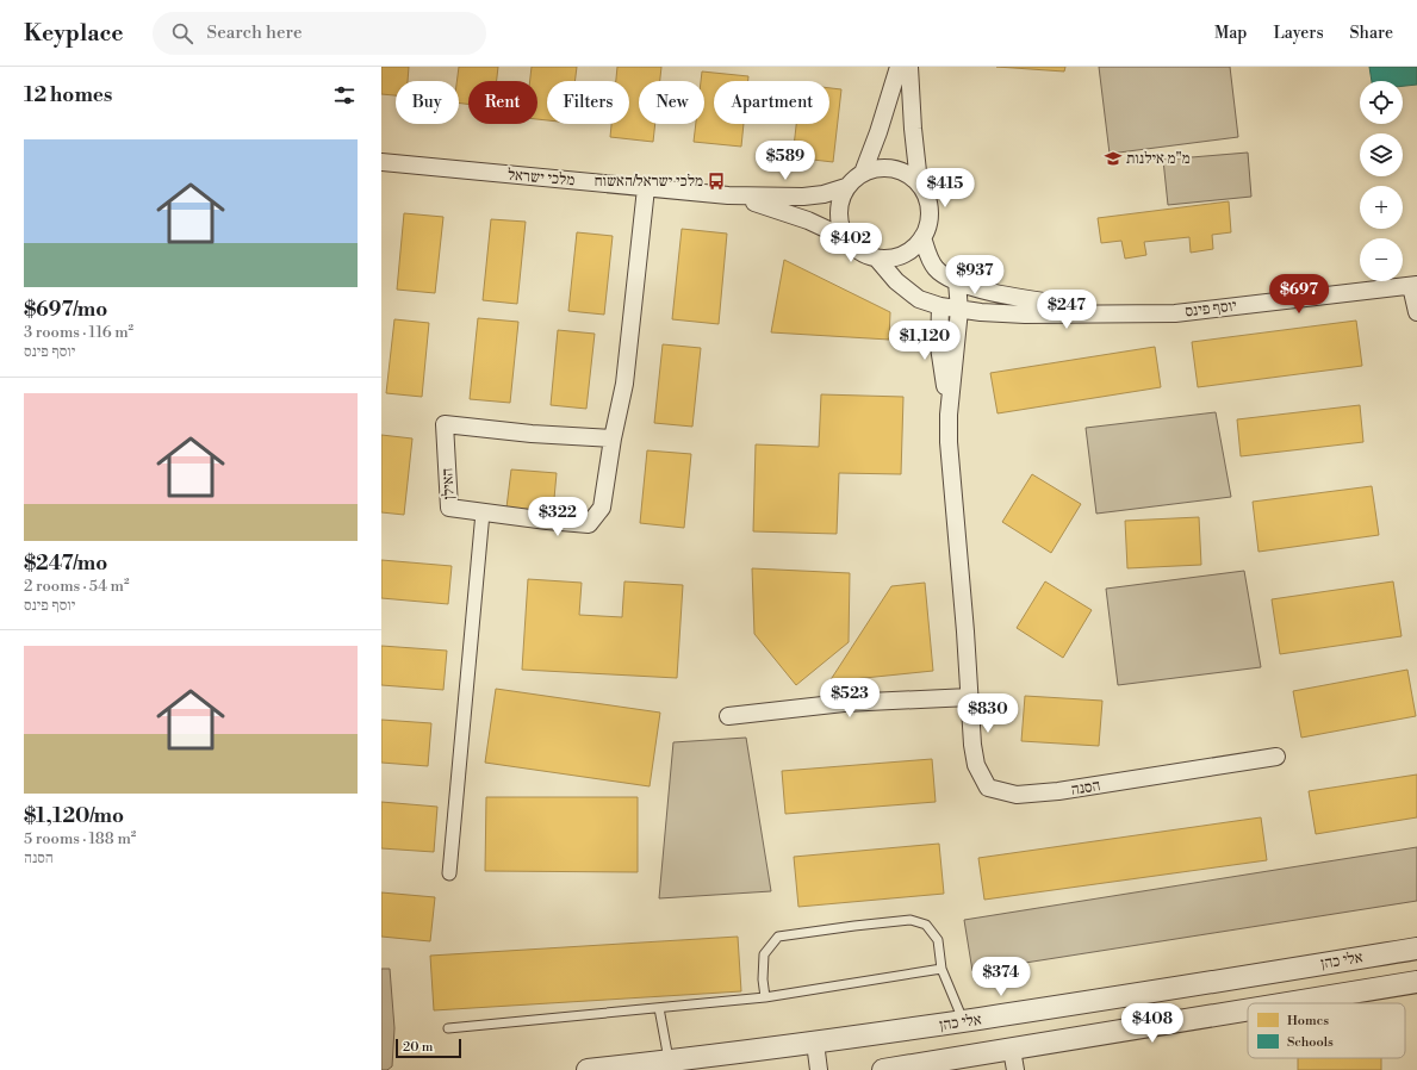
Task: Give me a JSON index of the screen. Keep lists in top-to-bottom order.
{
  "streets": {
    "street": [
      "מלכי ישראל",
      "יוסף פינס",
      "האילן",
      "הסנה",
      "אלי כהן"
    ]
  },
  "crossings": [
    ["מלכי ישראל", "יוסף פינס"],
    ["מלכי ישראל", "האילן"],
    ["יוסף פינס", "הסנה"]
  ],
  "places": {
    "school or university": ["מ\"מ אילנות"],
    "bus stop": ["מלכי ישראל/האשוח"]
  },
  "legend": ["Homes", "Schools"],
  "scale_bar": "20 m",
  "page": {
    "header": "Keyplace",
    "search": "Search here",
    "nav": ["Map", "Layers", "Share"],
    "heading": "12 homes",
    "map_buttons": ["+", "−"],
    "chip": [
      "Buy",
      "Rent",
      "Filters",
      "New",
      "Apartment"
    ],
    "list": [
      {
        "name": "$697/mo",
        "note": "3 rooms · 116 m² · יוסף פינס"
      },
      {
        "name": "$247/mo",
        "note": "2 rooms · 54 m² · יוסף פינס"
      },
      {
        "name": "$1,120/mo",
        "note": "5 rooms · 188 m² · הסנה"
      }
    ],
    "price": [
      "$589",
      "$415",
      "$402",
      "$937",
      "$697",
      "$247",
      "$1,120",
      "$322",
      "$523",
      "$830",
      "$374",
      "$408"
    ],
    "scale": "20 m"
  }
}
